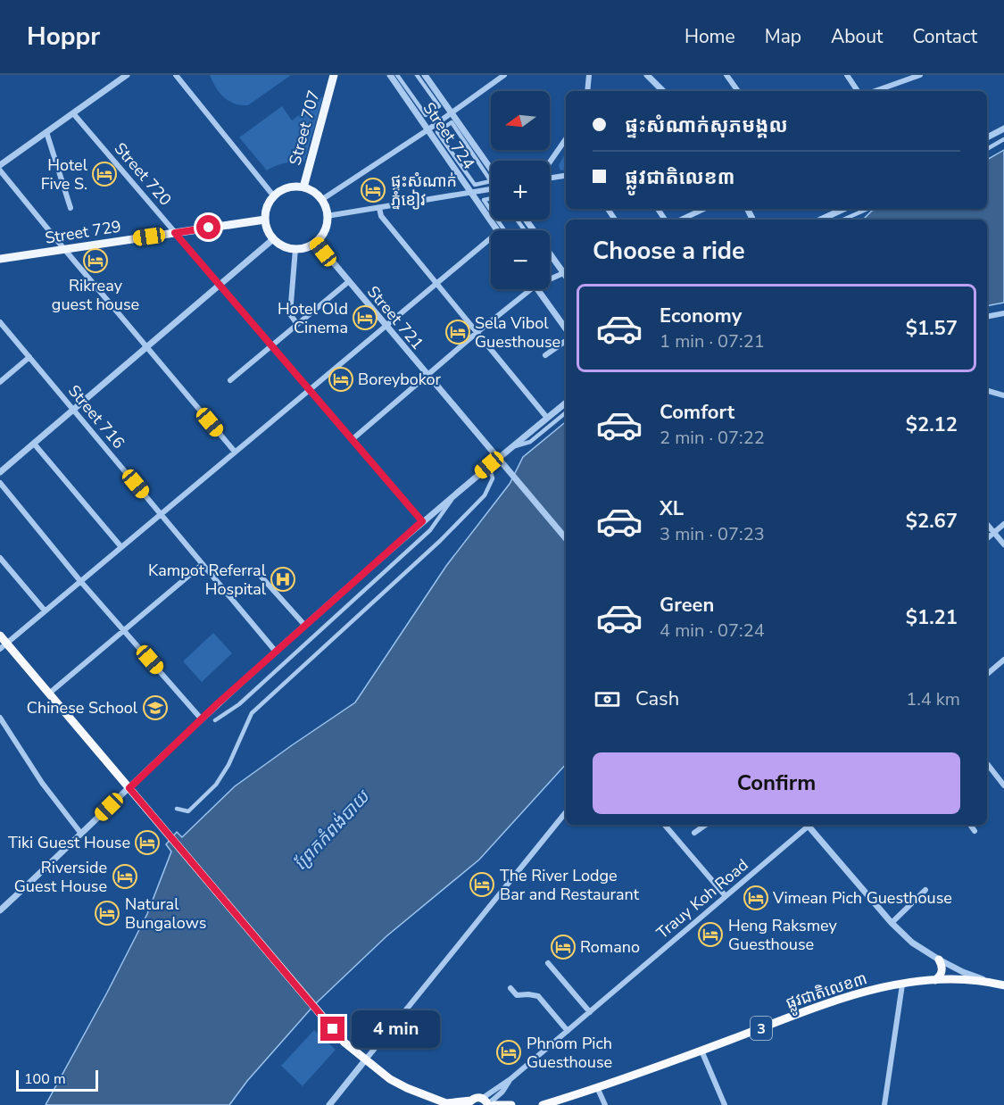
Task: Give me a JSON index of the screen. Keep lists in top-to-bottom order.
{
  "streets": {
    "highway": ["ផ្លូវជាតិលេខ៣", "3"],
    "main road": ["Street 707", "Street 729"],
    "street": [
      "Street 724",
      "Street 720",
      "Street 721",
      "Street 716",
      "Trauy Koh Road"
    ]
  },
  "crossings": [
    ["Street 707", "Street 729"],
    ["Street 707", "Street 721"],
    ["Street 720", "Street 729"],
    ["Street 729", "Street 721"]
  ],
  "water": ["ព្រែកកំពង់បាយ"],
  "places": {
    "hotel": [
      "Hotel Five S.",
      "ផ្ទះសំណាក់ ភ្នំខៀវ",
      "Rikreay guest house",
      "Hotel Old Cinema",
      "Sela Vibol Guesthouse",
      "Boreybokor",
      "Tiki Guest House",
      "Riverside Guest House",
      "The River Lodge Bar and Restaurant",
      "Vimean Pich Guesthouse",
      "Natural Bungalows",
      "Heng Raksmey Guesthouse",
      "Romano",
      "Phnom Pich Guesthouse"
    ],
    "hospital": ["Kampot Referral Hospital"],
    "school or university": ["Chinese School"]
  },
  "scale_bar": "100 m",
  "north": "left",
  "page": {
    "header": "Hoppr",
    "nav": [
      "Home",
      "Map",
      "About",
      "Contact"
    ],
    "map_buttons": ["+", "−"],
    "banner": ["ផ្ទះសំណាក់សុភមង្គល", "ផ្លូវជាតិលេខ៣"],
    "heading": "Choose a ride",
    "list": [
      {
        "name": "Economy",
        "note": "1 min · 07:21",
        "value": "$1.57"
      },
      {
        "name": "Comfort",
        "note": "2 min · 07:22",
        "value": "$2.12"
      },
      {
        "name": "XL",
        "note": "3 min · 07:23",
        "value": "$2.67"
      },
      {
        "name": "Green",
        "note": "4 min · 07:24",
        "value": "$1.21"
      }
    ],
    "pay": ["Cash", "1.4 km"],
    "buttons": "Confirm",
    "bubble": "4 min",
    "scale": "100 m"
  }
}
